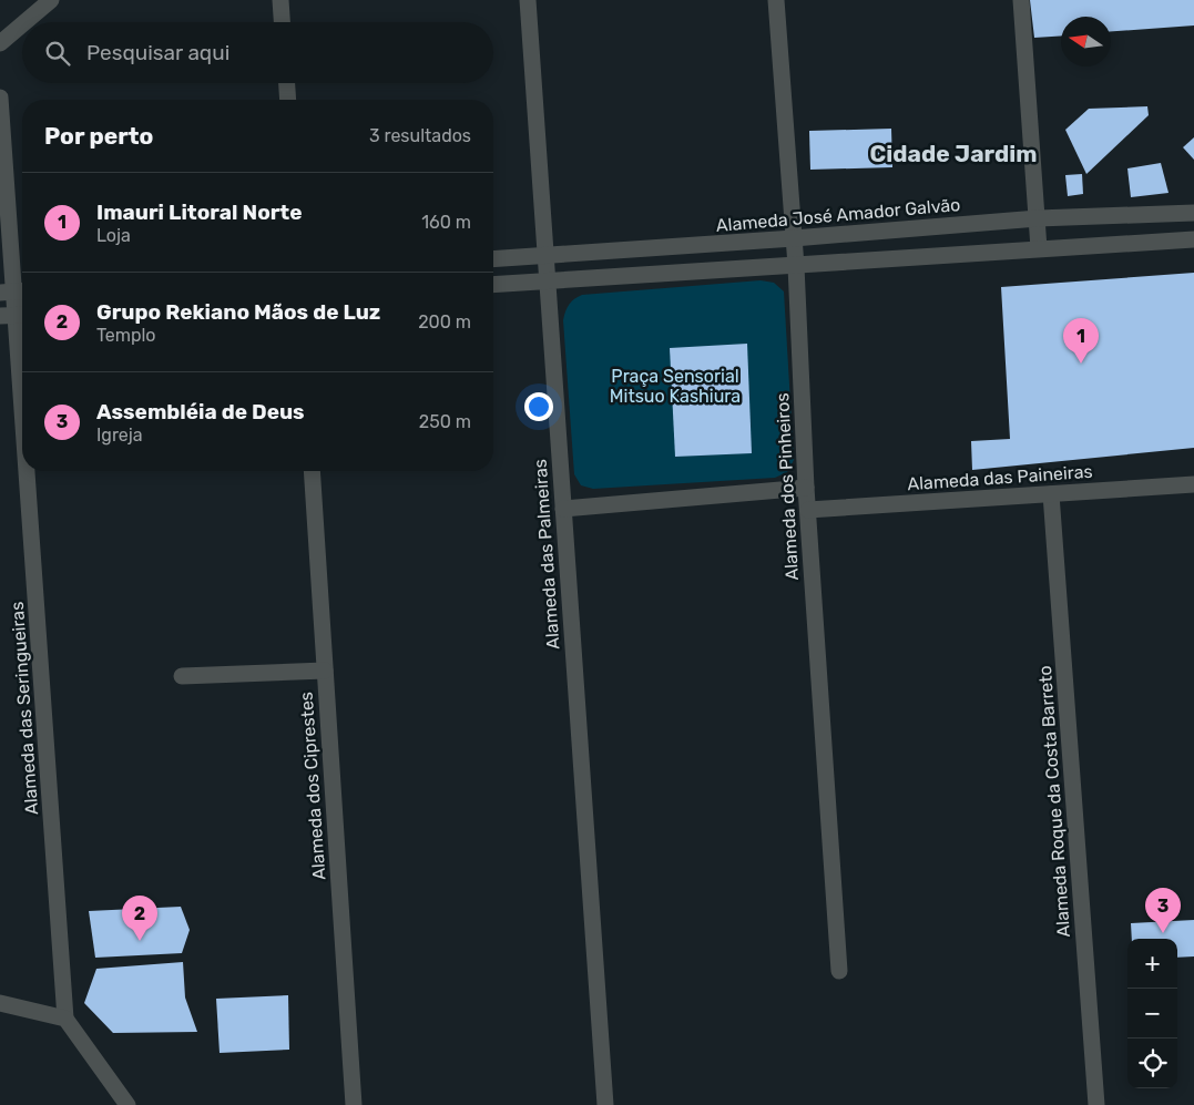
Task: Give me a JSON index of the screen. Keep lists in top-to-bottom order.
{
  "streets": {
    "street": [
      "Alameda José Amador Galvão",
      "Alameda das Paineiras",
      "Alameda dos Pinheiros",
      "Alameda das Palmeiras",
      "Alameda das Seringueiras",
      "Alameda dos Ciprestes",
      "Alameda Roque da Costa Barreto"
    ]
  },
  "crossings": [
    ["Alameda José Amador Galvão", "Alameda dos Pinheiros"],
    ["Alameda José Amador Galvão", "Alameda das Palmeiras"],
    ["Alameda das Paineiras", "Alameda dos Pinheiros"],
    ["Alameda das Paineiras", "Alameda Roque da Costa Barreto"]
  ],
  "districts": ["Cidade Jardim"],
  "parks": ["Praça Sensorial Mitsuo Kashiura"],
  "north": "left",
  "page": {
    "search": "Pesquisar aqui",
    "heading": ["Por perto", "3 resultados"],
    "list": [
      {
        "mark": "1",
        "name": "Imauri Litoral Norte",
        "note": "Loja",
        "value": "160 m"
      },
      {
        "mark": "2",
        "name": "Grupo Rekiano Mãos de Luz",
        "note": "Templo",
        "value": "200 m"
      },
      {
        "mark": "3",
        "name": "Assembléia de Deus",
        "note": "Igreja",
        "value": "250 m"
      }
    ],
    "pins": ["1", "3", "2"],
    "map_buttons": ["+", "−"]
  }
}
